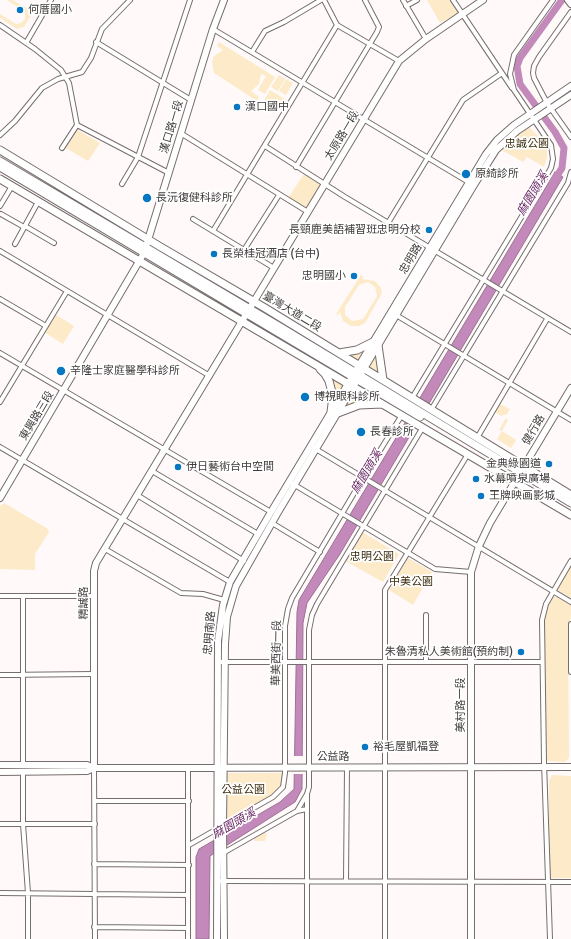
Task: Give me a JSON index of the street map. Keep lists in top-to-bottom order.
{
  "streets": {
    "main road": [
      "漢口路一段",
      "太原路一段",
      "忠明路",
      "臺灣大道二段",
      "東興路三段",
      "健行路",
      "精誠路",
      "忠明南路",
      "美村路一段",
      "公益路"
    ],
    "street": ["華美西街一段"]
  },
  "crossings": [
    ["漢口路一段", "臺灣大道二段"],
    ["漢口路一段", "東興路三段"],
    ["太原路一段", "臺灣大道二段"],
    ["太原路一段", "精誠路"],
    ["忠明路", "臺灣大道二段"],
    ["忠明路", "忠明南路"],
    ["忠明路", "華美西街一段"],
    ["臺灣大道二段", "東興路三段"],
    ["臺灣大道二段", "健行路"],
    ["臺灣大道二段", "精誠路"],
    ["臺灣大道二段", "忠明南路"],
    ["臺灣大道二段", "華美西街一段"],
    ["臺灣大道二段", "美村路一段"],
    ["健行路", "美村路一段"],
    ["精誠路", "公益路"],
    ["忠明南路", "華美西街一段"],
    ["忠明南路", "公益路"],
    ["華美西街一段", "公益路"],
    ["美村路一段", "公益路"]
  ],
  "water": ["麻園頭溪"],
  "parks": [
    "忠誠公園",
    "忠明公園",
    "中美公園",
    "公益公園"
  ],
  "places": [
    "何厝國小",
    "漢口國中",
    "原綺診所",
    "長沅復健科診所",
    "長頸鹿美語補習班忠明分校",
    "長榮桂冠酒店 (台中)",
    "忠明國小",
    "辛隆士家庭醫學科診所",
    "博視眼科診所",
    "長春診所",
    "金典綠園道",
    "伊日藝術台中空間",
    "水幕噴泉廣場",
    "王牌映画影城",
    "朱魯清私人美術館(預約制)",
    "裕毛屋凱福登"
  ]
}
